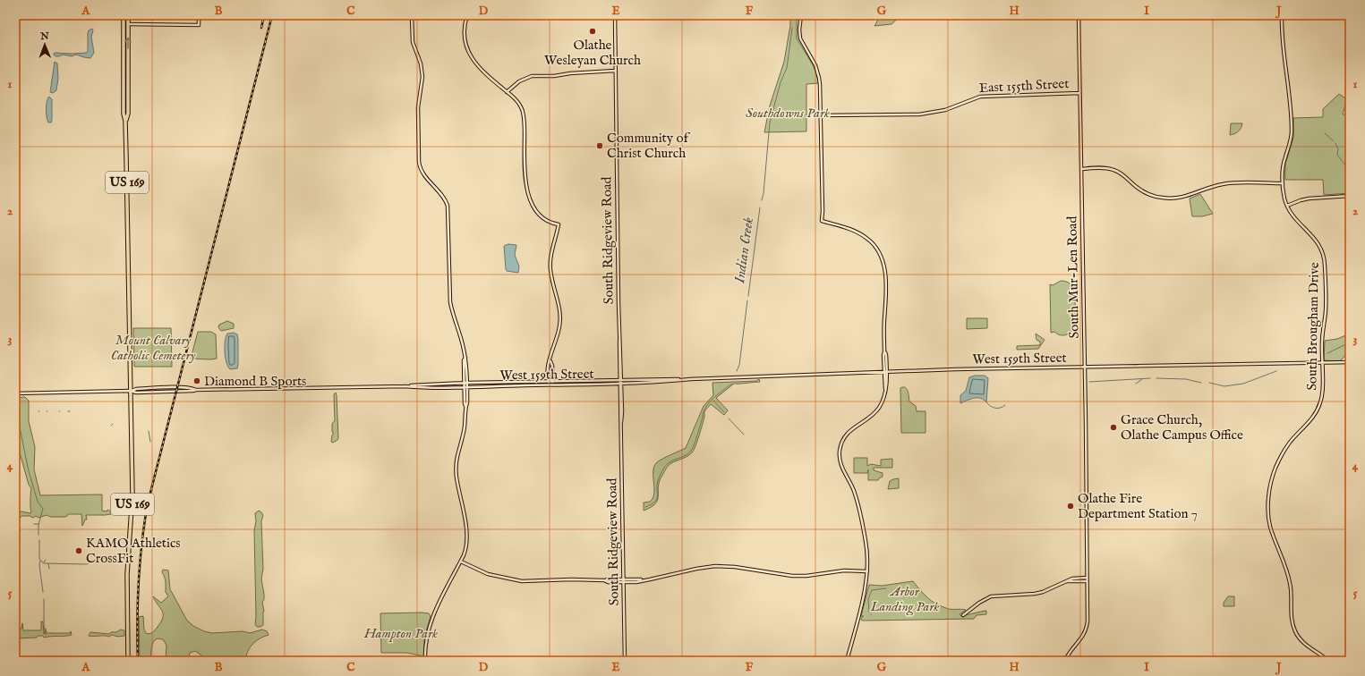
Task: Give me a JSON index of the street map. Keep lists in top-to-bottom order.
{
  "streets": {
    "highway": ["US 169"],
    "street": [
      "East 155th Street",
      "South Ridgeview Road",
      "South Mur-Len Road",
      "South Brougham Drive",
      "West 159th Street"
    ]
  },
  "crossings": [
    ["East 155th Street", "South Mur-Len Road"],
    ["US 169", "West 159th Street"],
    ["South Ridgeview Road", "West 159th Street"],
    ["South Mur-Len Road", "West 159th Street"],
    ["South Brougham Drive", "West 159th Street"]
  ],
  "water": ["Indian Creek"],
  "parks": [
    "Southdowns Park",
    "Mount Calvary Catholic Cemetery",
    "Arbor Landing Park",
    "Hampton Park"
  ],
  "places": [
    "Olathe Wesleyan Church",
    "Community of Christ Church",
    "Diamond B Sports",
    "Grace Church, Olathe Campus Office",
    "Olathe Fire Department Station 7",
    "KAMO Athletics CrossFit"
  ],
  "north": "top",
  "grid": {
    "columns": [
      "A",
      "B",
      "C",
      "D",
      "E",
      "F",
      "G",
      "H",
      "I",
      "J"
    ],
    "rows": [
      "1",
      "2",
      "3",
      "4",
      "5"
    ]
  }
}
